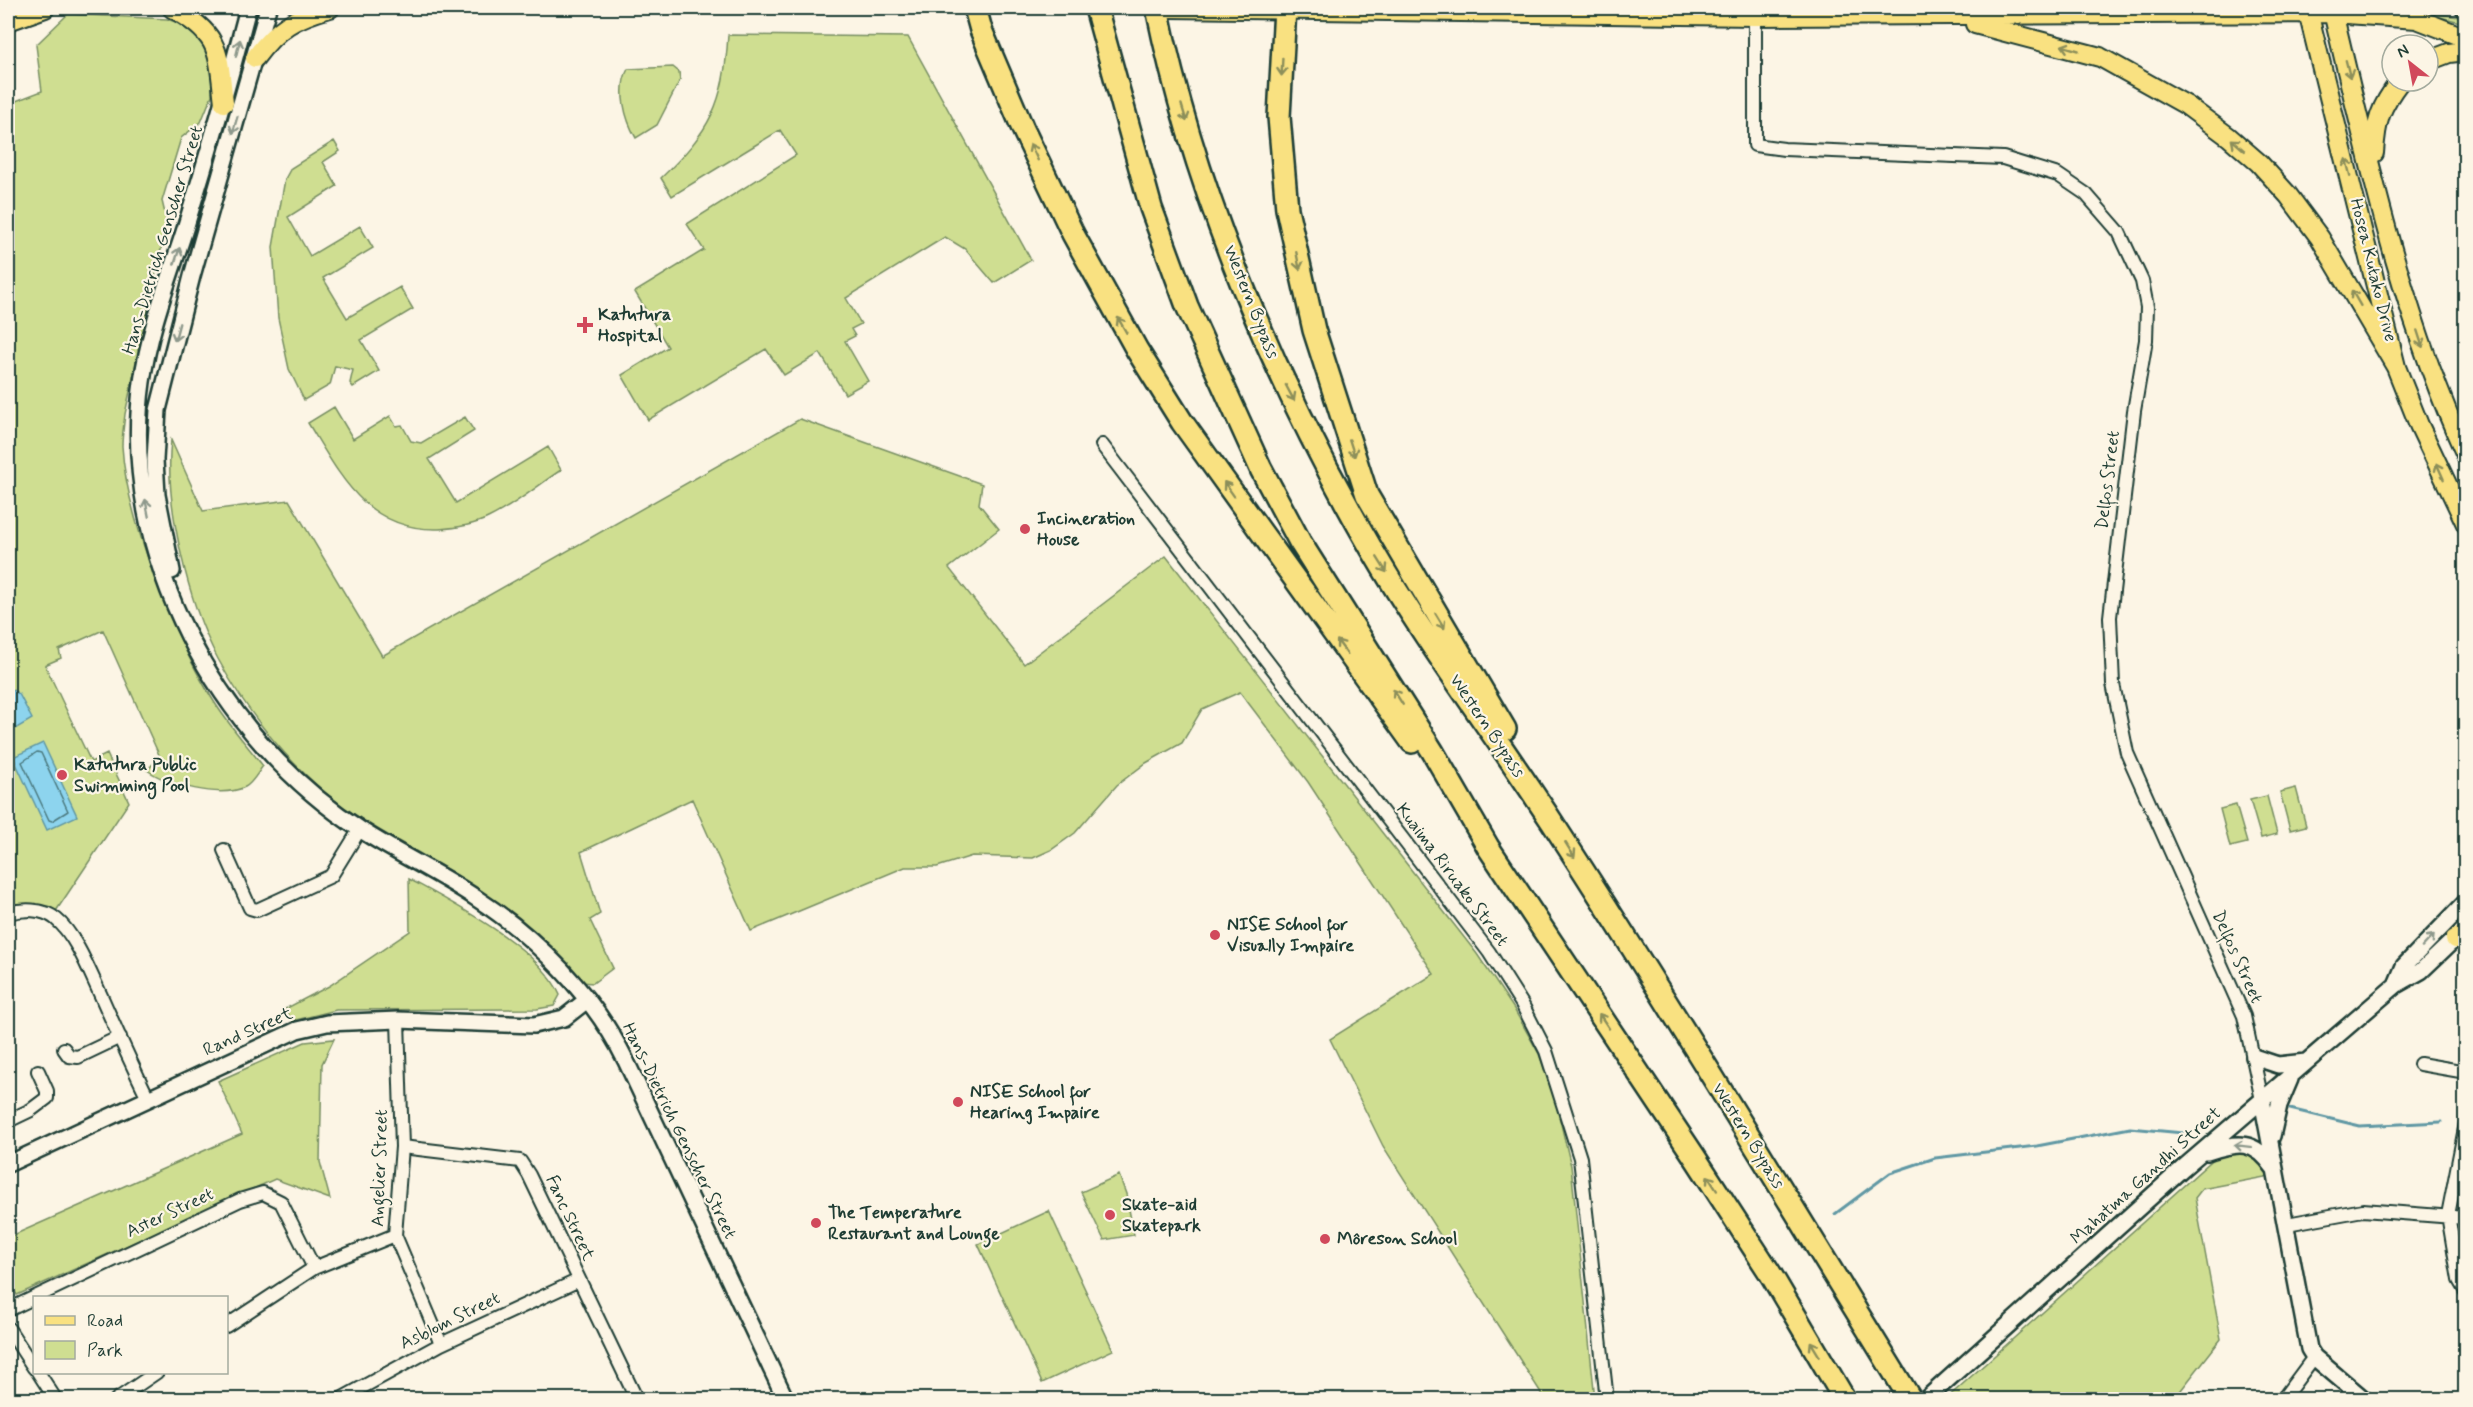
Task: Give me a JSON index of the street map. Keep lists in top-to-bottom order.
{
  "streets": {
    "highway": ["Western Bypass"],
    "main road": ["Hosea Kutako Drive"],
    "street": [
      "Hans-Dietrich Genscher Street",
      "Delfos Street",
      "Kuaima Riruako Street",
      "Rand Street",
      "Angelier Street",
      "Mahatma Gandhi Street",
      "Aster Street",
      "Fanc Street",
      "Asblom Street"
    ]
  },
  "crossings": [
    ["Hans-Dietrich Genscher Street", "Rand Street"],
    ["Delfos Street", "Mahatma Gandhi Street"],
    ["Rand Street", "Angelier Street"],
    ["Angelier Street", "Fanc Street"],
    ["Angelier Street", "Asblom Street"],
    ["Fanc Street", "Asblom Street"]
  ],
  "places": {
    "health": ["Katutura Hospital"],
    "other": [
      "Incineration House",
      "Katutura Public Swimming Pool",
      "NISE School for Visually Impaire",
      "NISE School for Hearing Impaire",
      "Skate-aid Skatepark",
      "The Temperature Restaurant and Lounge",
      "Môreson School"
    ]
  },
  "legend": ["Road", "Park"],
  "north": "top left"
}
